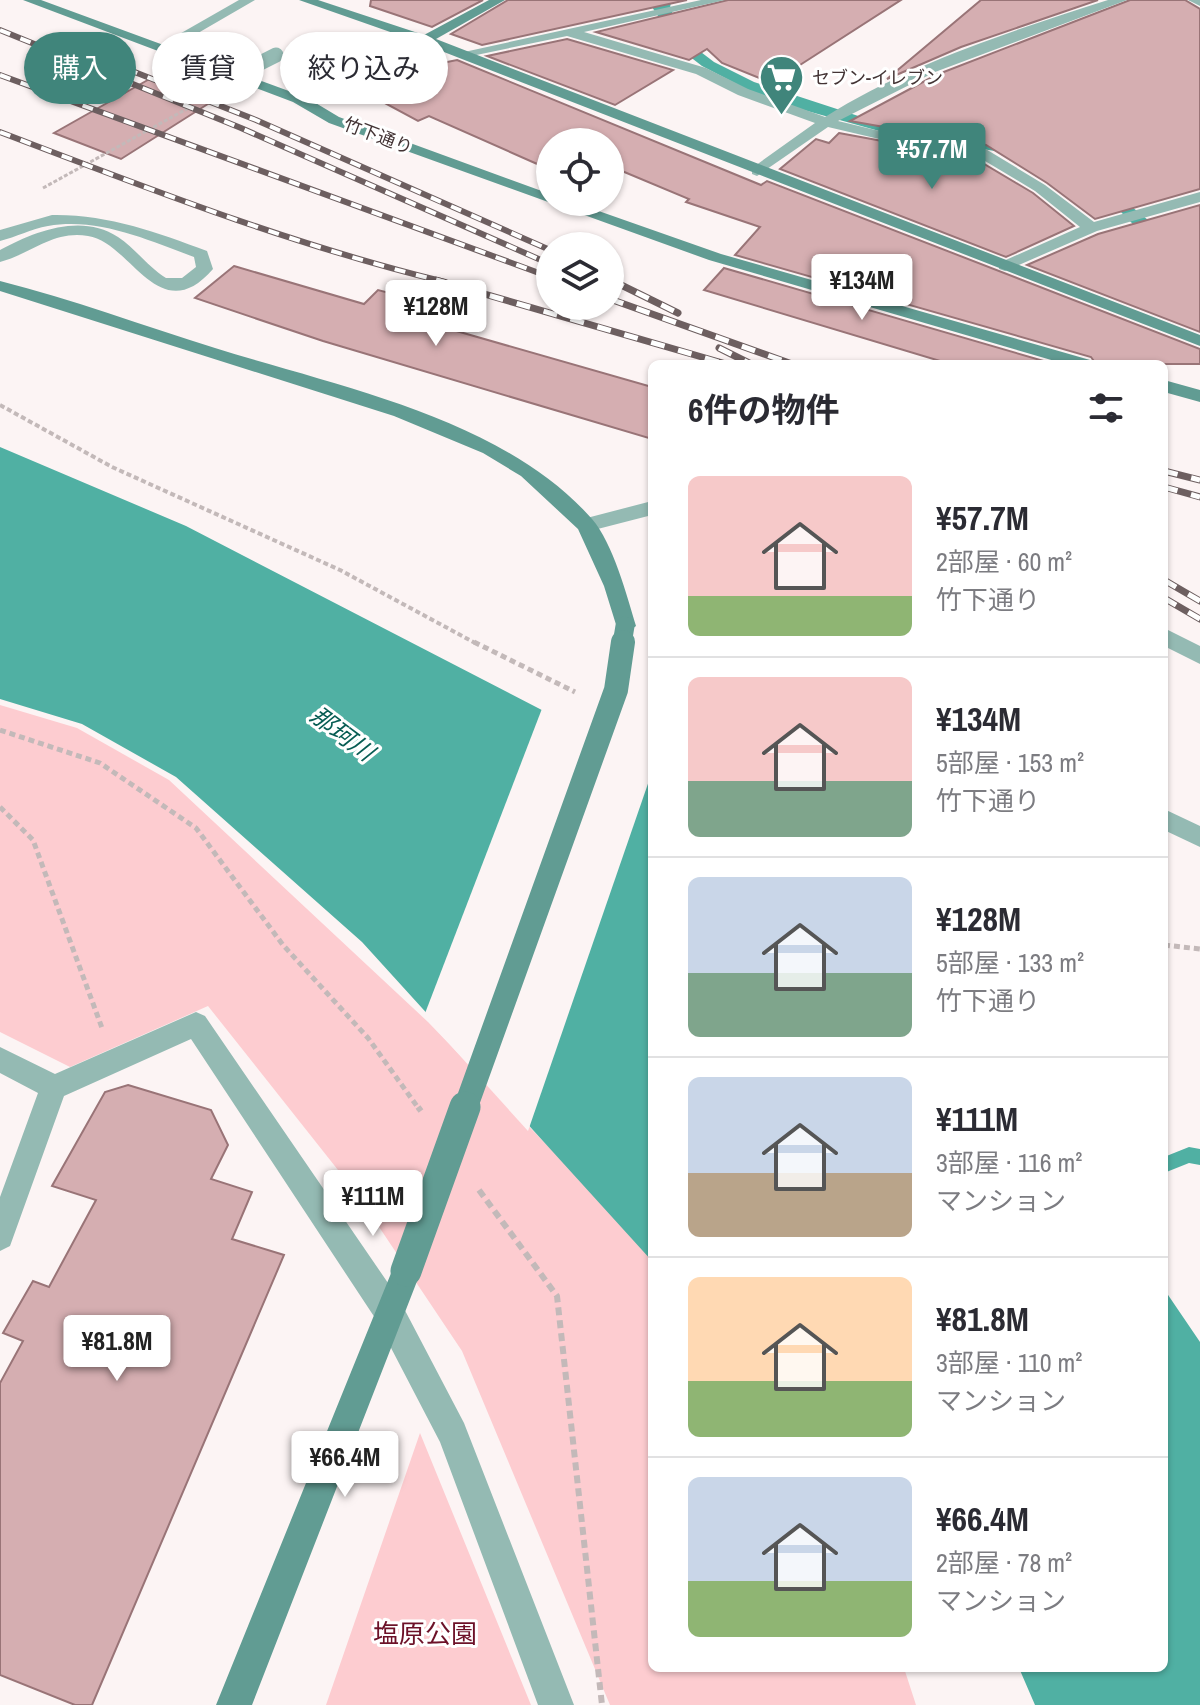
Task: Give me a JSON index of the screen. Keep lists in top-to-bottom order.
{
  "streets": {
    "main road": ["竹下通り"]
  },
  "water": ["那珂川"],
  "parks": ["塩原公園"],
  "places": {
    "supermarket": ["セブン-イレブン"]
  },
  "page": {
    "chip": ["購入", "賃貸", "絞り込み"],
    "price": [
      "¥57.7M",
      "¥134M",
      "¥128M",
      "¥111M",
      "¥81.8M",
      "¥66.4M"
    ],
    "heading": "6件の物件",
    "list": [
      {
        "name": "¥57.7M",
        "note": "2部屋 · 60 m² · 竹下通り"
      },
      {
        "name": "¥134M",
        "note": "5部屋 · 153 m² · 竹下通り"
      },
      {
        "name": "¥128M",
        "note": "5部屋 · 133 m² · 竹下通り"
      },
      {
        "name": "¥111M",
        "note": "3部屋 · 116 m² · マンション"
      },
      {
        "name": "¥81.8M",
        "note": "3部屋 · 110 m² · マンション"
      },
      {
        "name": "¥66.4M",
        "note": "2部屋 · 78 m² · マンション"
      }
    ]
  }
}
